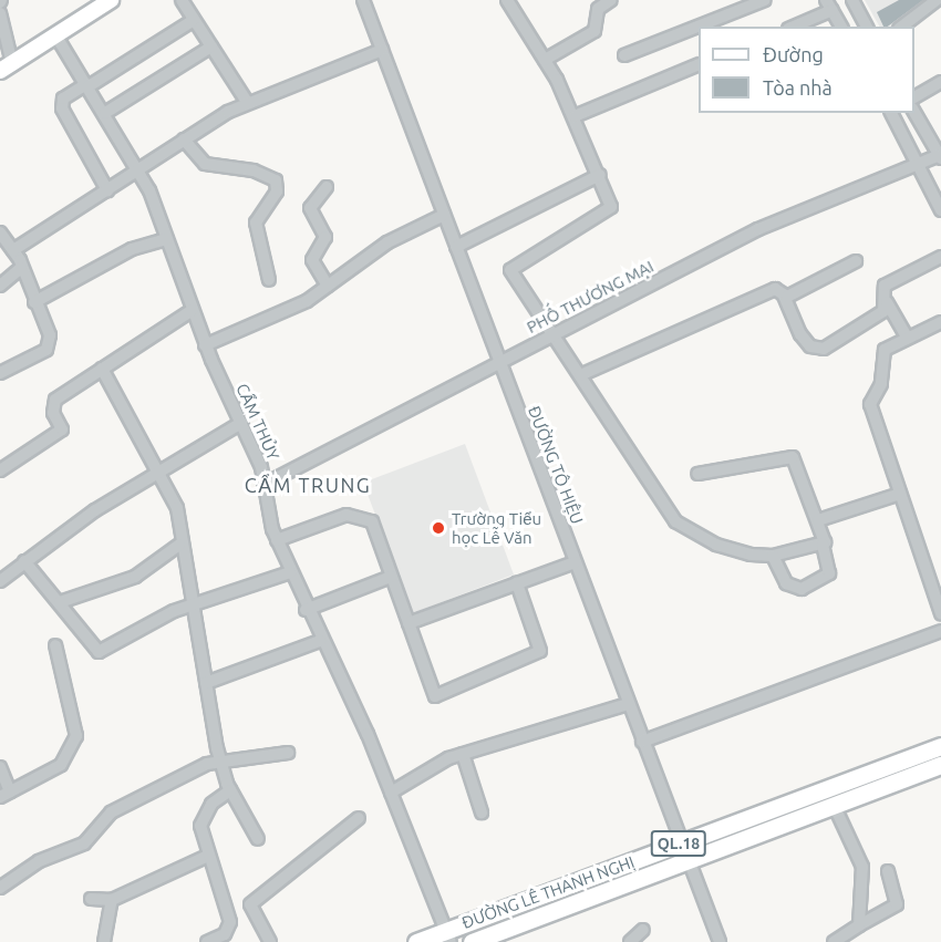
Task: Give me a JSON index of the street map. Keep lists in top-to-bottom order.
{
  "streets": {
    "highway": ["QL.18", "ĐƯỜNG LÊ THANH NGHỊ"],
    "street": ["PHỐ THƯƠNG MẠI", "CẨM THỦY", "ĐƯỜNG TÔ HIỆU"]
  },
  "crossings": [
    ["PHỐ THƯƠNG MẠI", "CẨM THỦY"],
    ["PHỐ THƯƠNG MẠI", "ĐƯỜNG TÔ HIỆU"],
    ["CẨM THỦY", "ĐƯỜNG LÊ THANH NGHỊ"],
    ["ĐƯỜNG TÔ HIỆU", "ĐƯỜNG LÊ THANH NGHỊ"]
  ],
  "districts": ["CẨM TRUNG"],
  "places": ["Trường Tiểu học Lễ Văn"],
  "legend": ["Đường", "Tòa nhà"]
}
